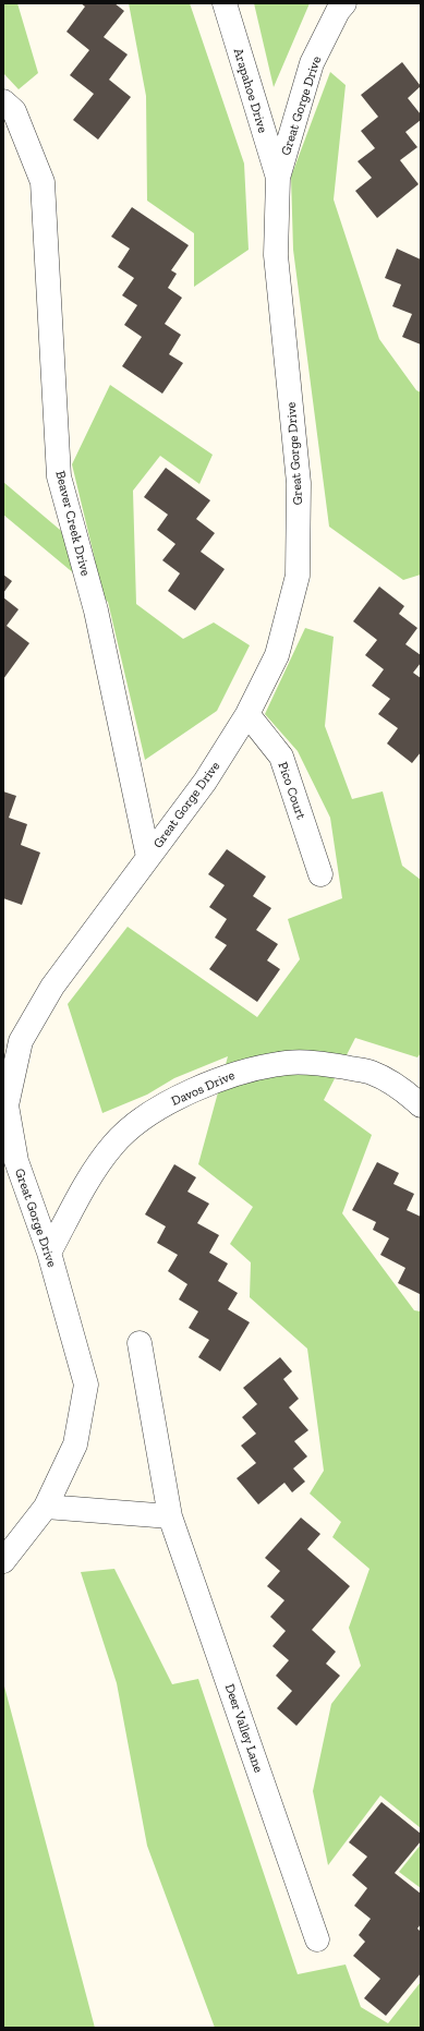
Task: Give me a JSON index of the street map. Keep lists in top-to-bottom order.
{
  "streets": {
    "street": [
      "Arapahoe Drive",
      "Great Gorge Drive",
      "Beaver Creek Drive",
      "Pico Court",
      "Davos Drive",
      "Deer Valley Lane"
    ]
  },
  "crossings": [
    ["Arapahoe Drive", "Great Gorge Drive"],
    ["Great Gorge Drive", "Beaver Creek Drive"],
    ["Great Gorge Drive", "Pico Court"],
    ["Great Gorge Drive", "Davos Drive"]
  ]
}
